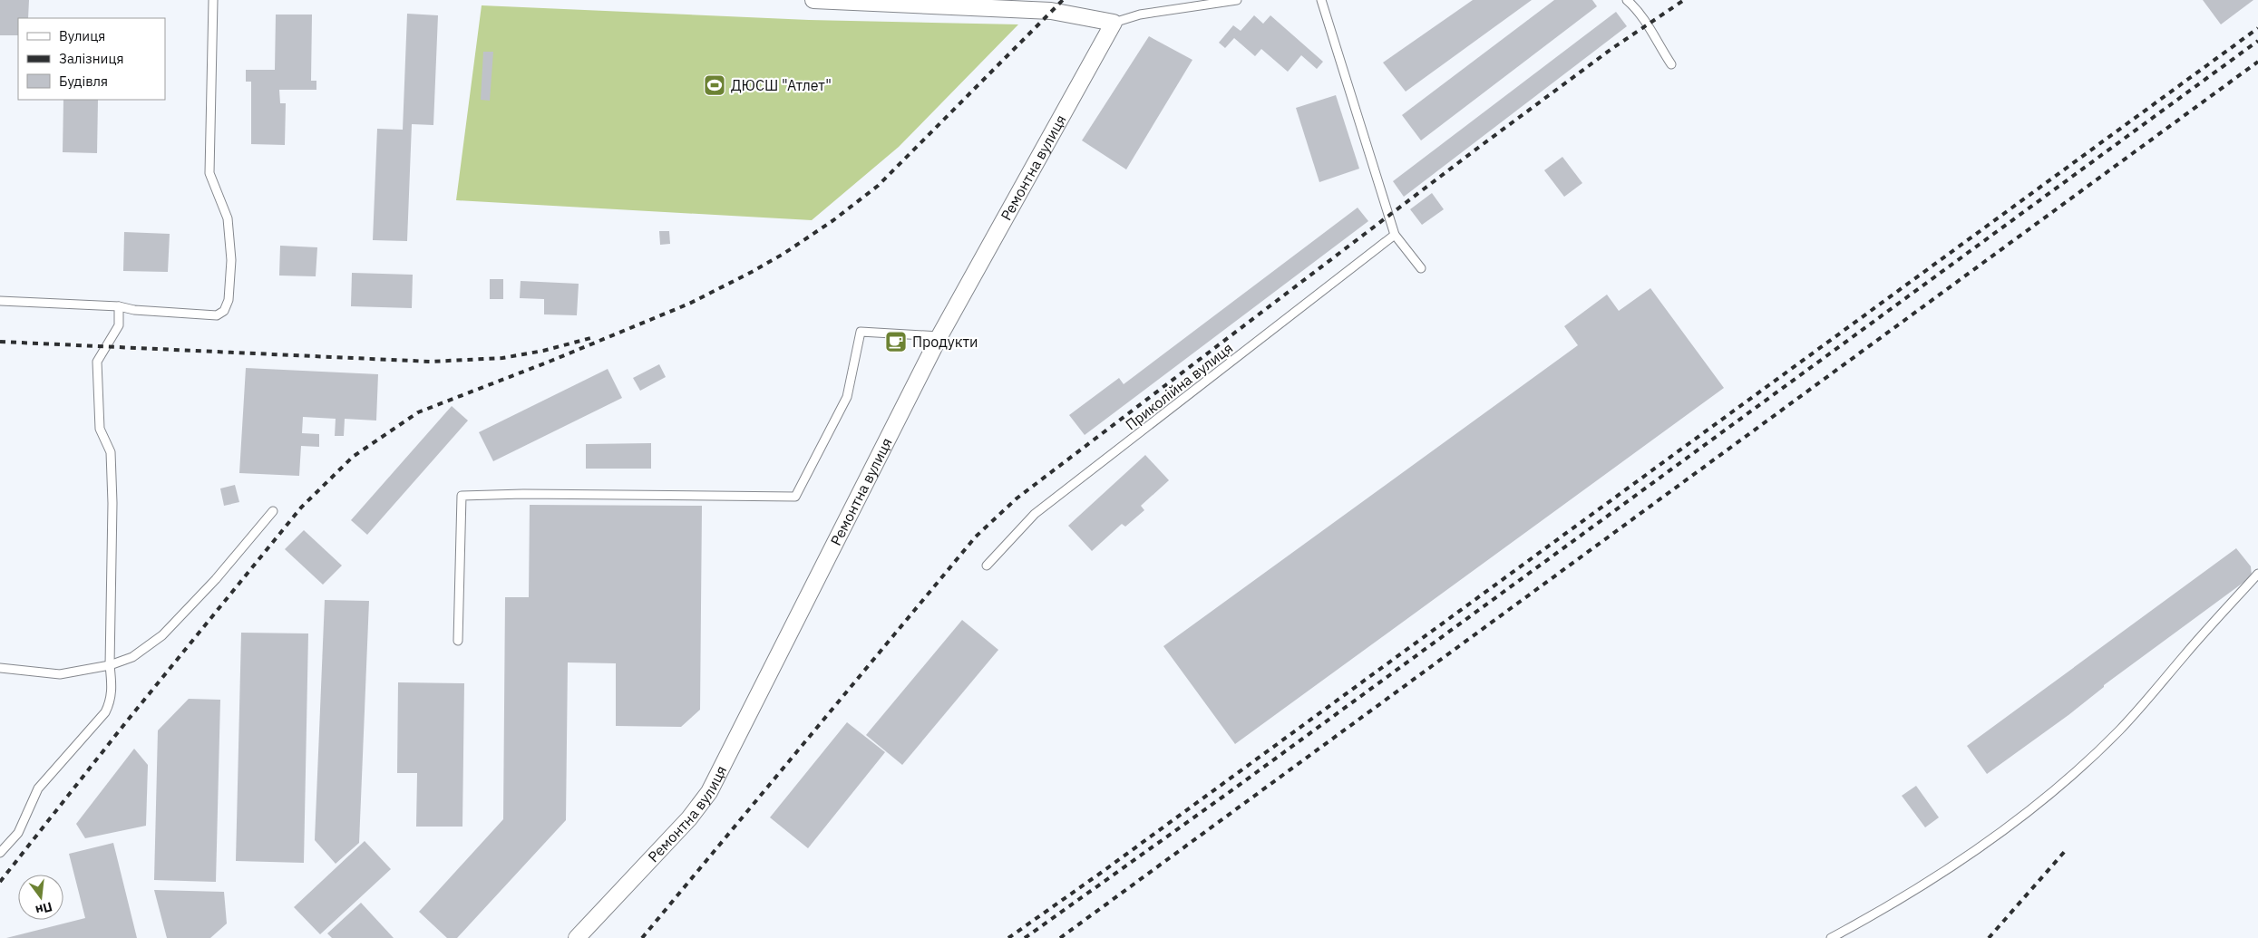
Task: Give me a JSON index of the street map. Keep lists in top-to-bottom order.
{
  "streets": {
    "street": ["Ремонтна вулиця"],
    "lane": ["Приколійна вулиця"]
  },
  "places": {
    "sports": ["ДЮСШ \"Атлет\""],
    "cafe": ["Продукти"]
  },
  "legend": ["Вулиця", "Залізниця", "Будівля"],
  "north": "bottom"
}
